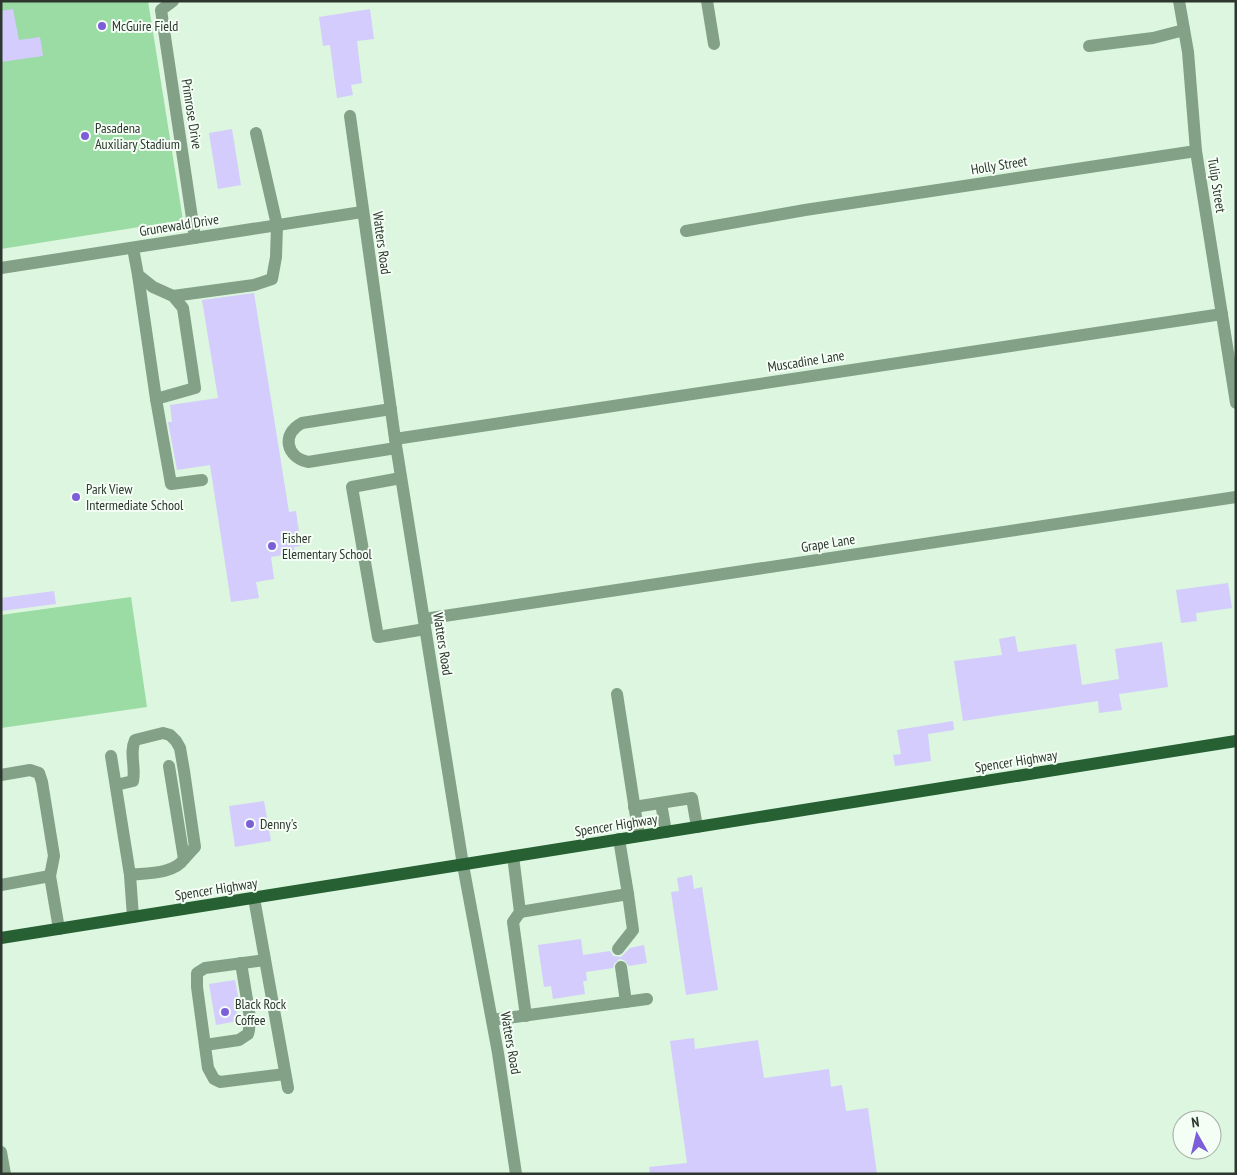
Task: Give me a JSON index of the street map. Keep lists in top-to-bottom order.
{
  "streets": {
    "main road": ["Spencer Highway"],
    "street": [
      "Primrose Drive",
      "Holly Street",
      "Tulip Street",
      "Grunewald Drive",
      "Watters Road",
      "Muscadine Lane",
      "Grape Lane"
    ]
  },
  "crossings": [
    ["Primrose Drive", "Grunewald Drive"],
    ["Holly Street", "Tulip Street"],
    ["Tulip Street", "Muscadine Lane"],
    ["Grunewald Drive", "Watters Road"],
    ["Watters Road", "Muscadine Lane"],
    ["Watters Road", "Grape Lane"],
    ["Watters Road", "Spencer Highway"]
  ],
  "places": [
    "McGuire Field",
    "Pasadena Auxiliary Stadium",
    "Park View Intermediate School",
    "Fisher Elementary School",
    "Denny's",
    "Black Rock Coffee"
  ],
  "north": "top"
}
